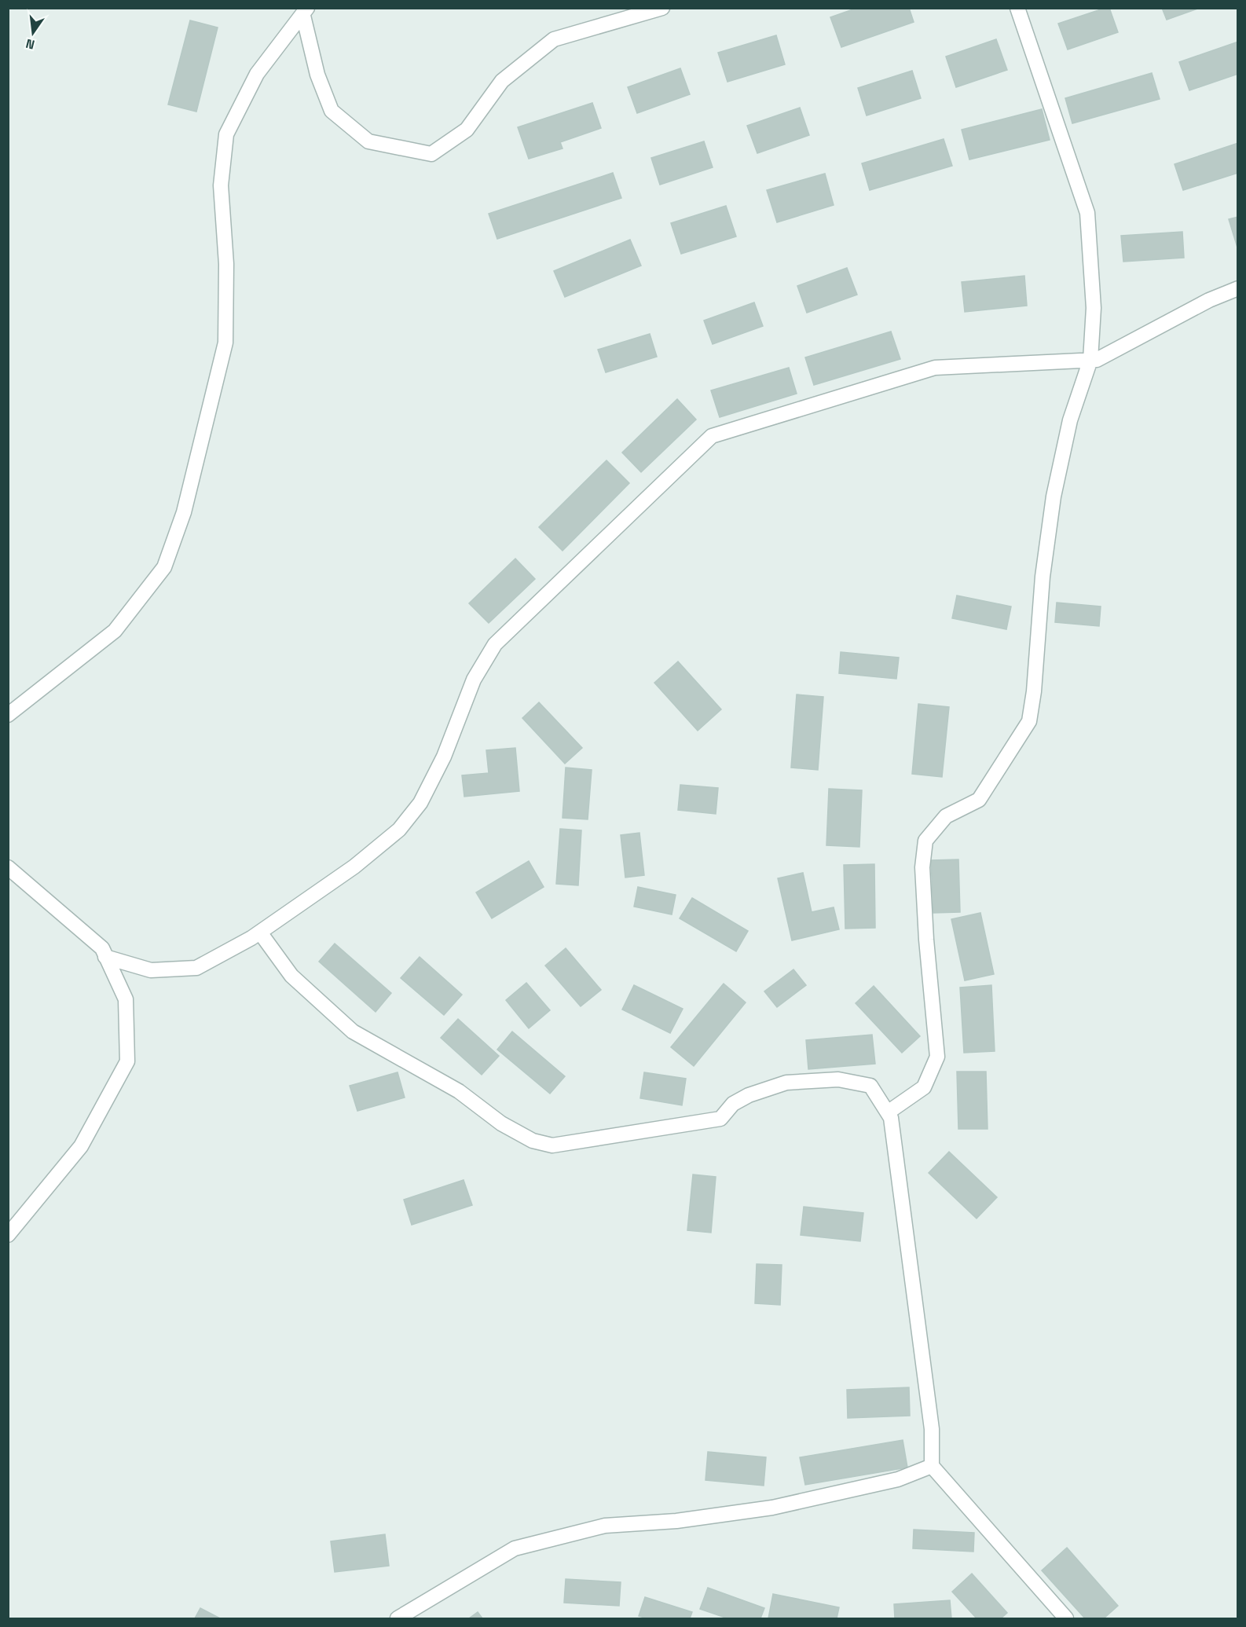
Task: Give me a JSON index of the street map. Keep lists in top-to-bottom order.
{
  "north": "bottom"
}
